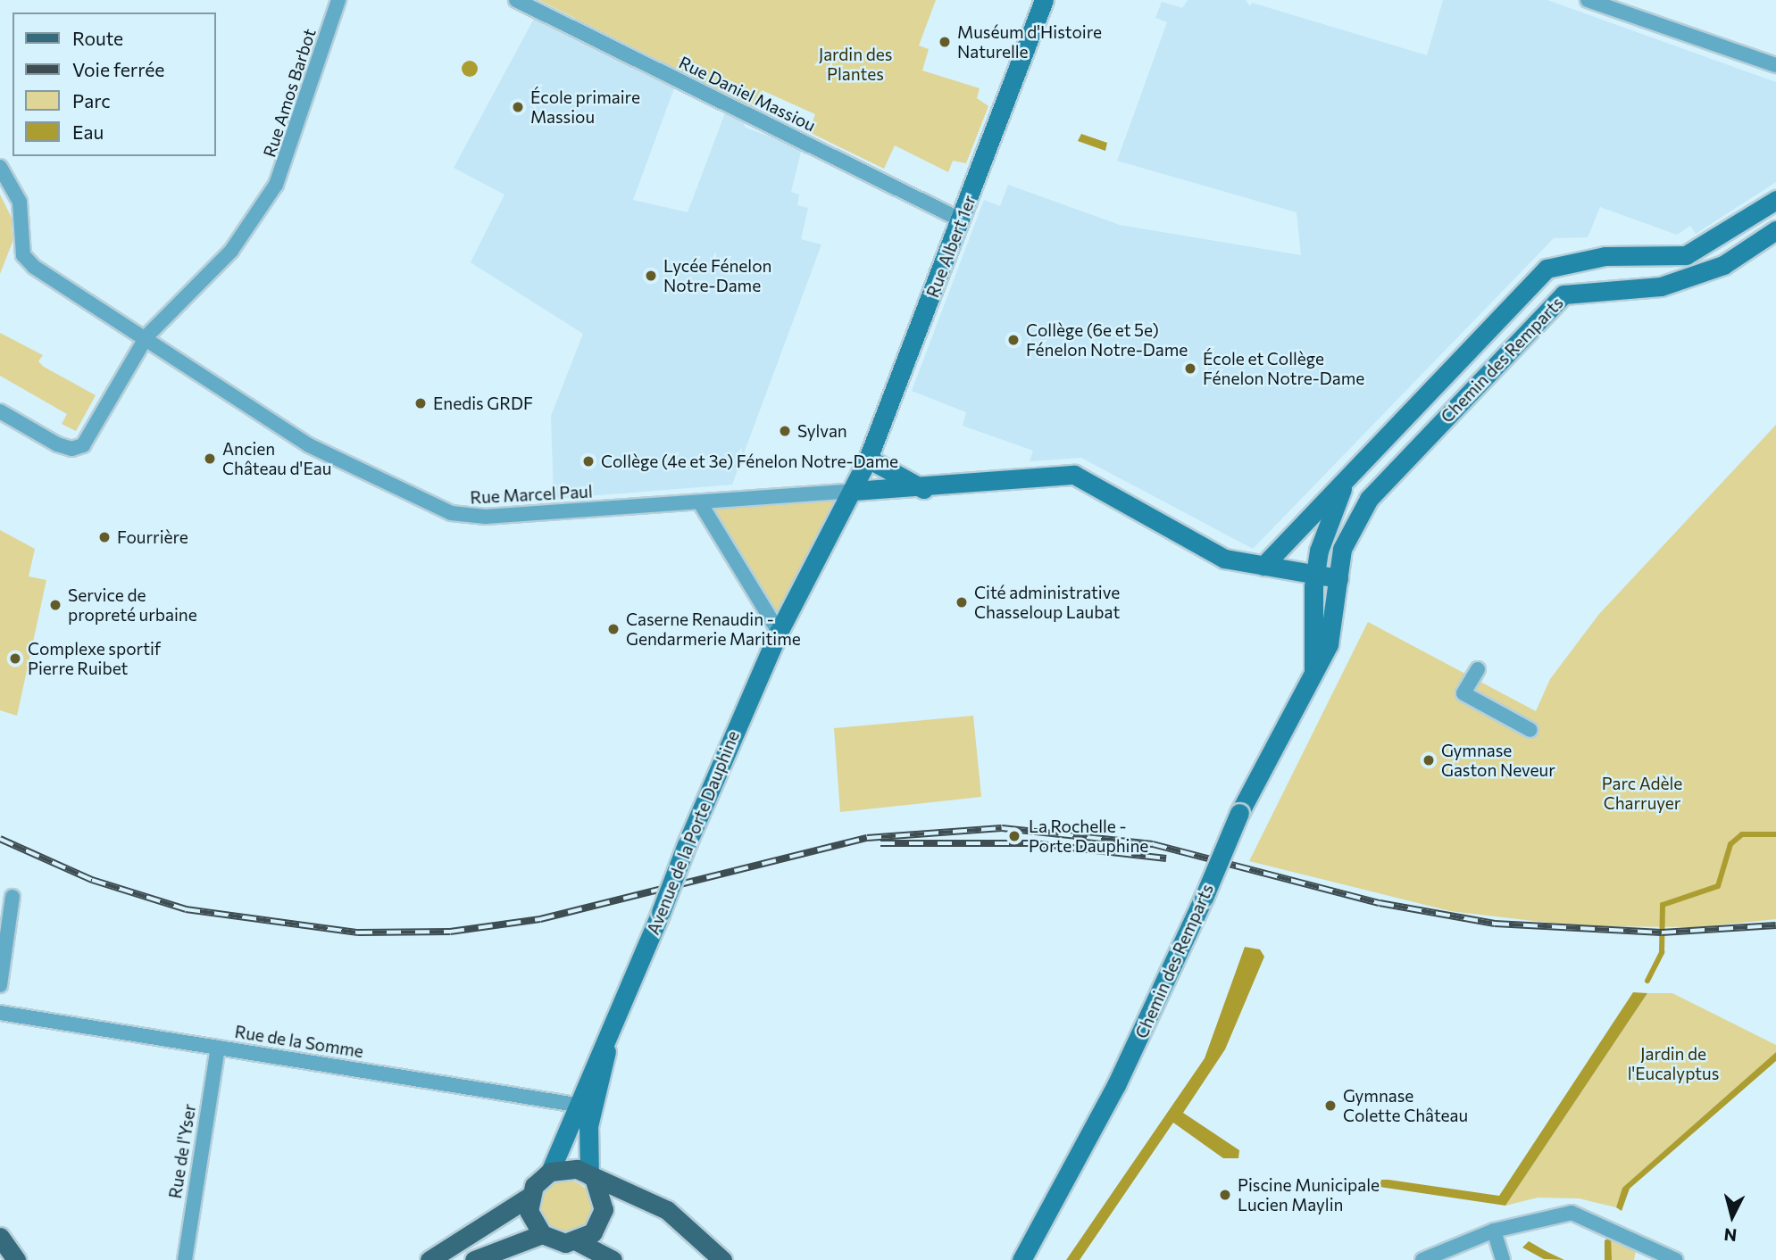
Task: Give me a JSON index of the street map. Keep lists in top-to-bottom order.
{
  "streets": {
    "main road": ["Rue Albert 1er", "Chemin des Remparts", "Avenue de la Porte Dauphine"],
    "street": [
      "Rue Amos Barbot",
      "Rue Daniel Massiou",
      "Rue Marcel Paul",
      "Rue de la Somme",
      "Rue de l'Yser"
    ]
  },
  "crossings": [
    ["Rue Amos Barbot", "Rue Marcel Paul"],
    ["Rue Daniel Massiou", "Rue Albert 1er"],
    ["Rue Albert 1er", "Rue Marcel Paul"],
    ["Rue Albert 1er", "Avenue de la Porte Dauphine"],
    ["Rue Marcel Paul", "Avenue de la Porte Dauphine"],
    ["Avenue de la Porte Dauphine", "Rue de la Somme"],
    ["Rue de la Somme", "Rue de l'Yser"]
  ],
  "parks": ["Jardin des Plantes", "Parc Adèle Charruyer", "Jardin de l'Eucalyptus"],
  "places": [
    "Muséum d'Histoire Naturelle",
    "École primaire Massiou",
    "Lycée Fénelon Notre-Dame",
    "Collège (6e et 5e) Fénelon Notre-Dame",
    "École et Collège Fénelon Notre-Dame",
    "Enedis GRDF",
    "Sylvan",
    "Ancien Château d'Eau",
    "Collège (4e et 3e) Fénelon Notre-Dame",
    "Fourrière",
    "Cité administrative Chasseloup Laubat",
    "Service de propreté urbaine",
    "Caserne Renaudin - Gendarmerie Maritime",
    "Complexe sportif Pierre Ruibet",
    "Gymnase Gaston Neveur",
    "La Rochelle - Porte Dauphine",
    "Gymnase Colette Château",
    "Piscine Municipale Lucien Maylin"
  ],
  "legend": [
    "Route",
    "Voie ferrée",
    "Parc",
    "Eau"
  ],
  "north": "bottom"
}
